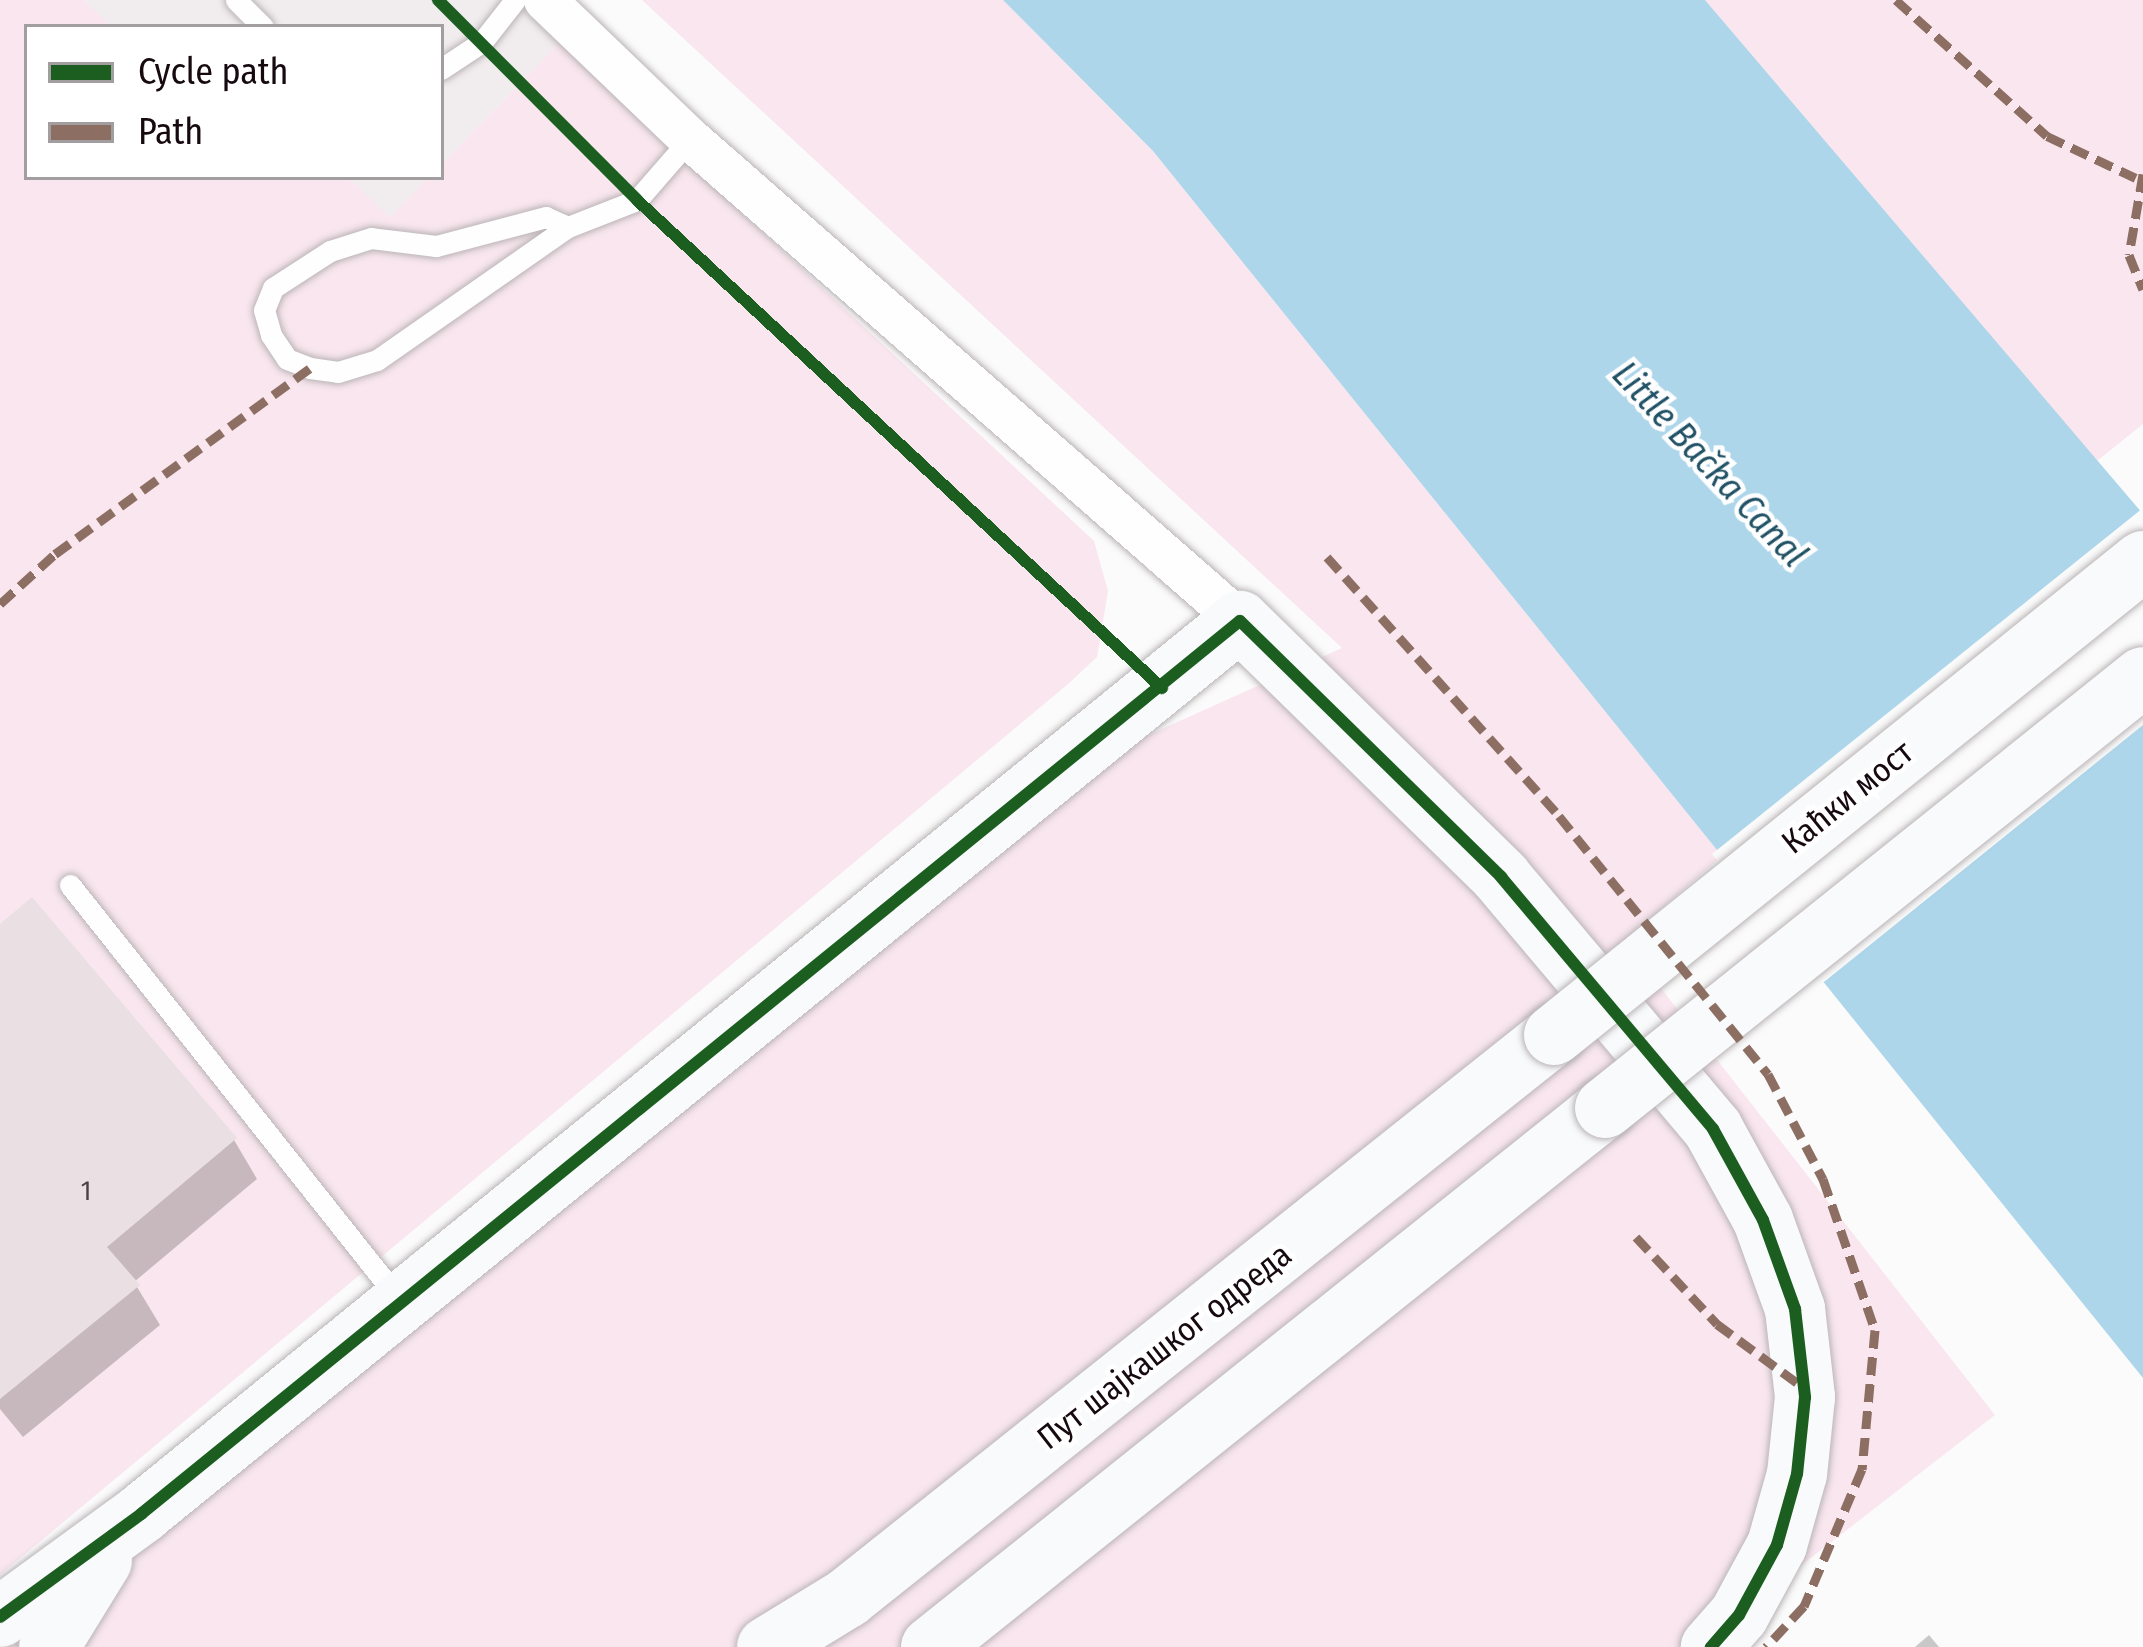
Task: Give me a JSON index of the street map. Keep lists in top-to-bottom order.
{
  "streets": {
    "main road": ["Каћки мост", "Пут шајкашког одреда"]
  },
  "crossings": [
    ["Каћки мост", "Пут шајкашког одреда"]
  ],
  "water": ["Little Bačka Canal"],
  "house_numbers": ["1"],
  "legend": ["Cycle path", "Path"]
}
